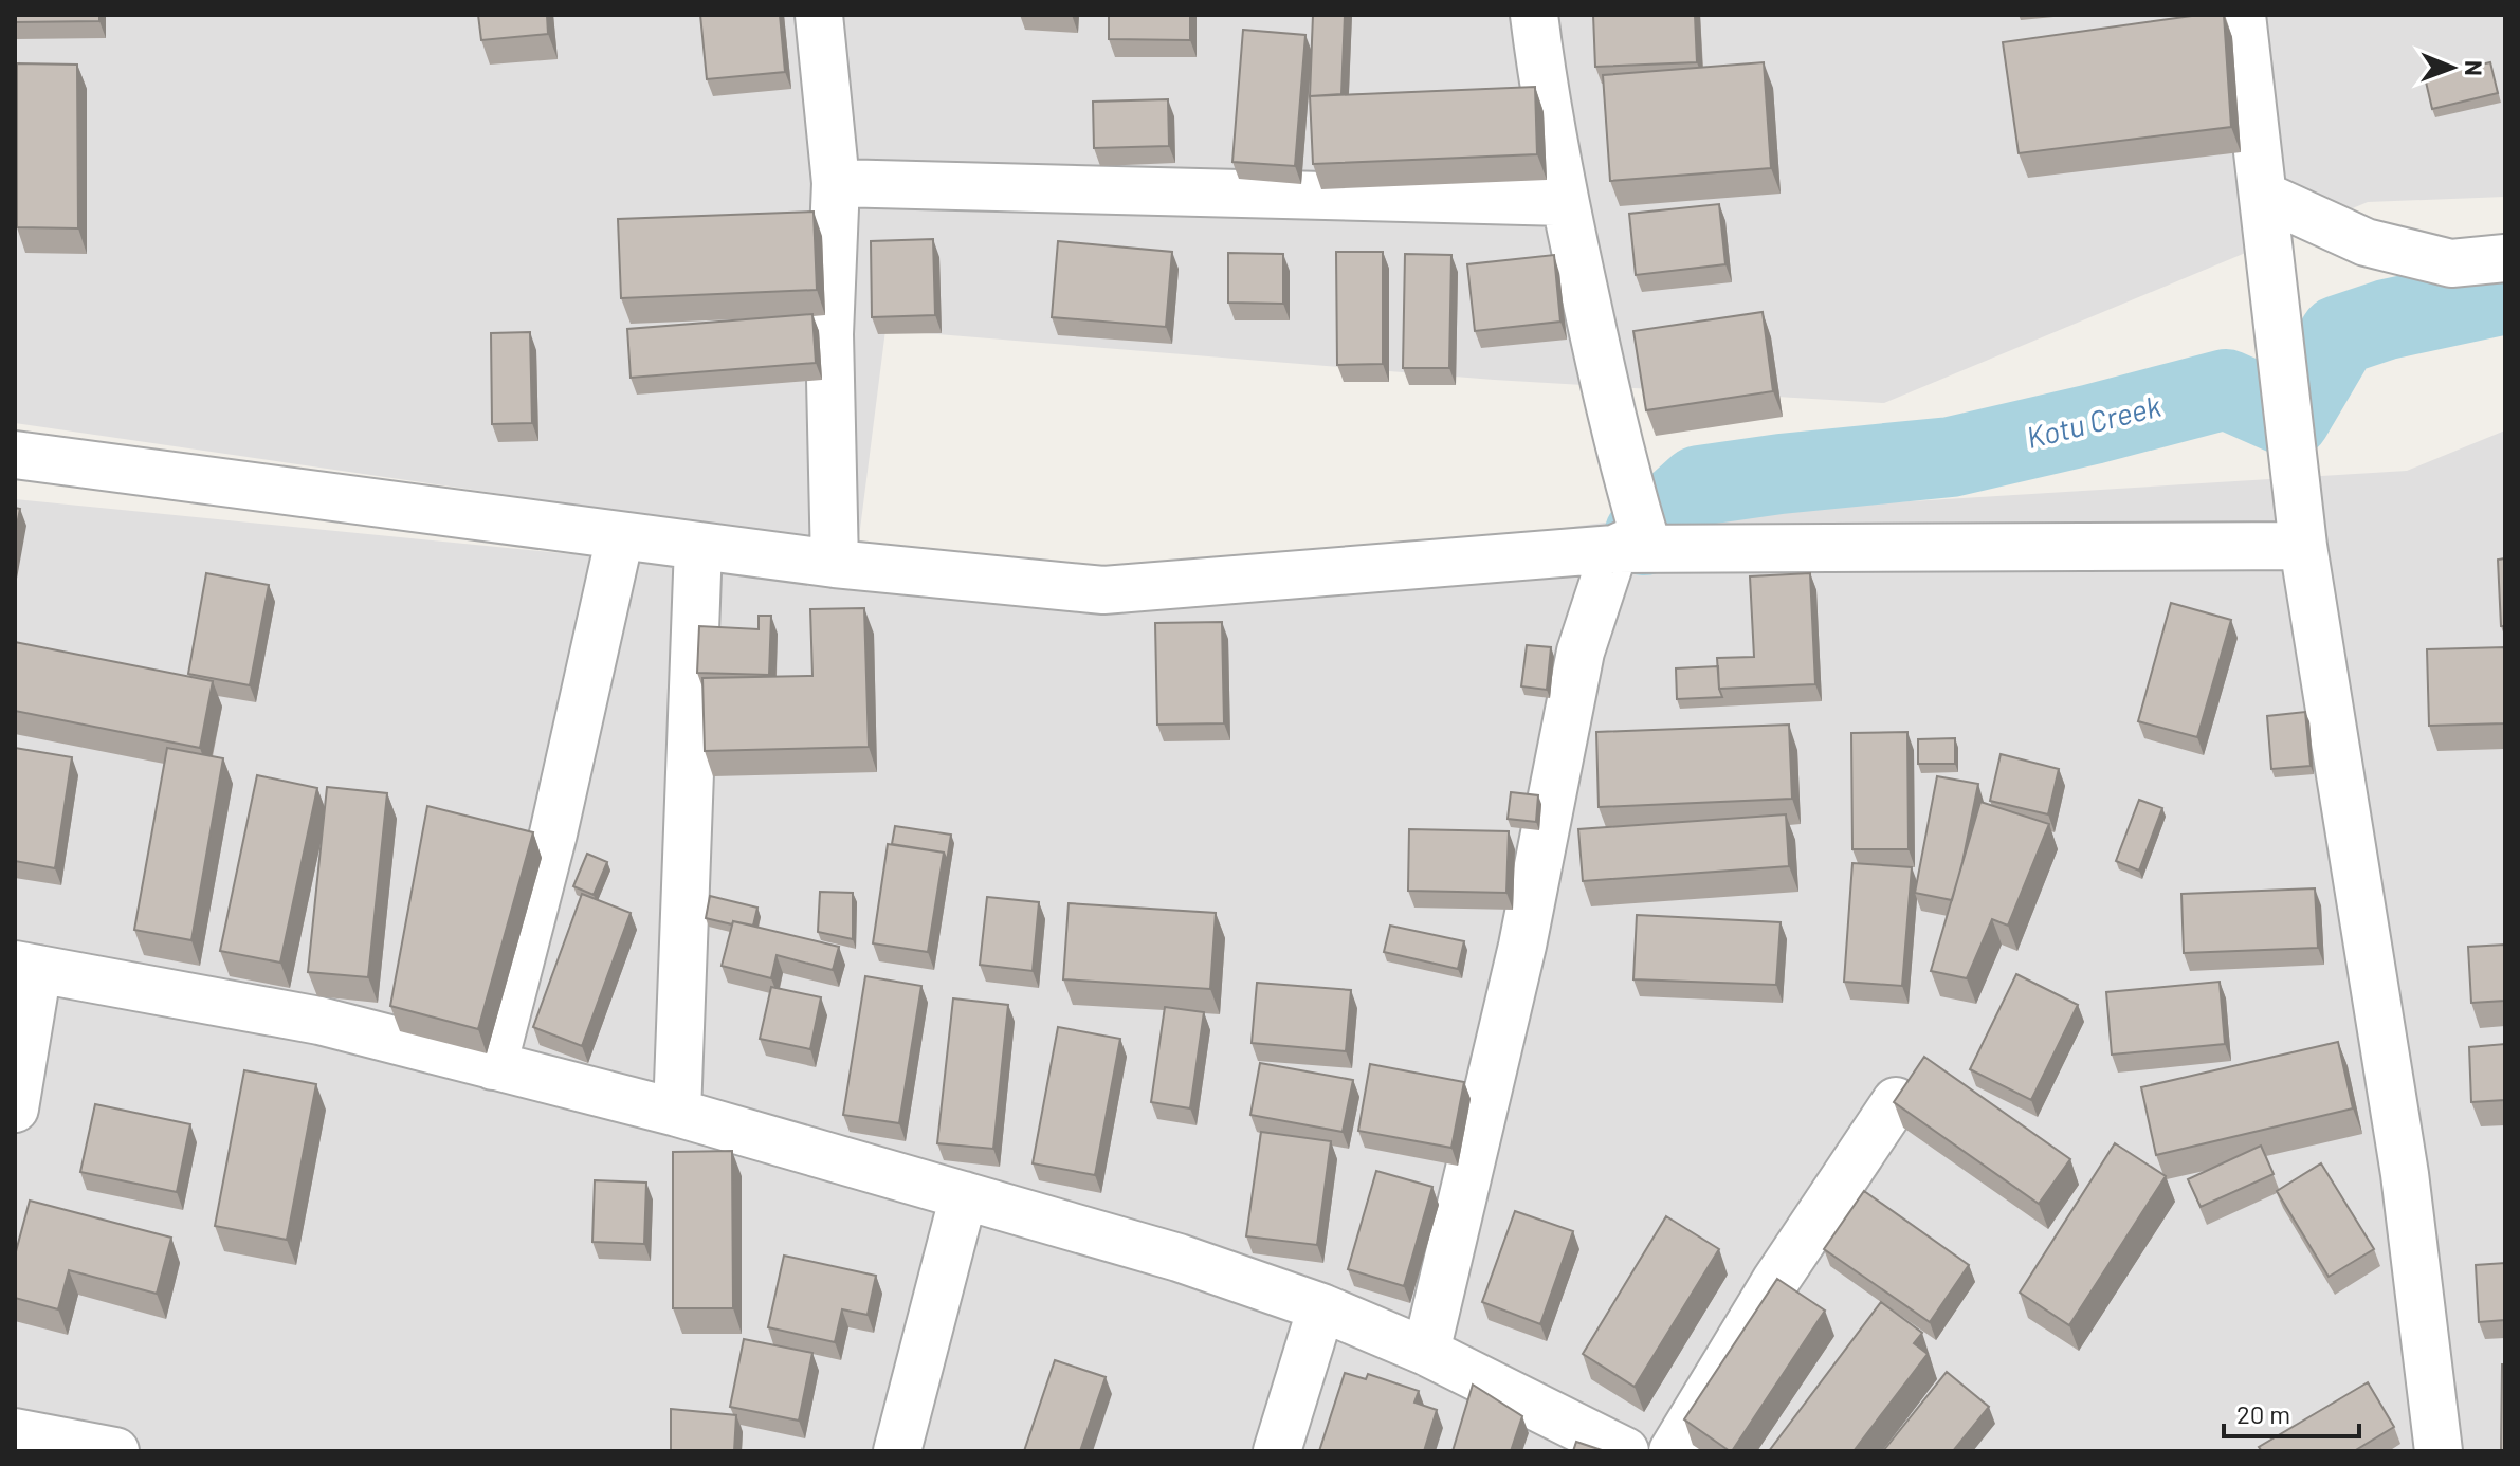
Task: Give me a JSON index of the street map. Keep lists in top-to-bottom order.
{
  "water": ["Kotu Creek"],
  "scale_bar": "20 m",
  "north": "right"
}
